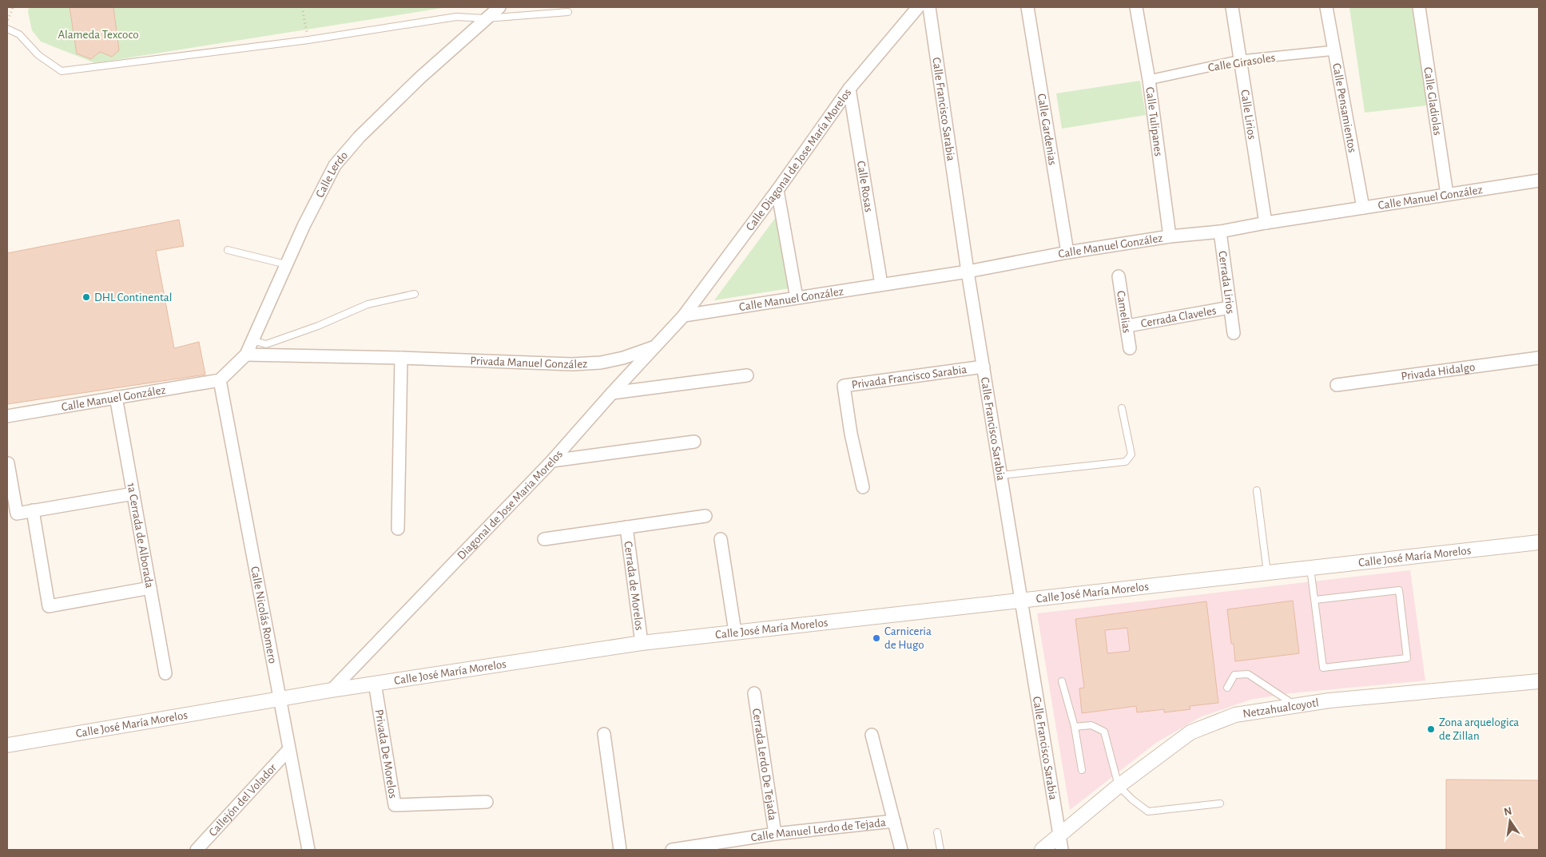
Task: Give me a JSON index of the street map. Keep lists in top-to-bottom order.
{
  "streets": {
    "street": [
      "Calle Girasoles",
      "Calle Gladiolas",
      "Calle Pensamientos",
      "Calle Francisco Sarabia",
      "Calle Lirios",
      "Calle Tulipanes",
      "Calle Gardenias",
      "Calle Diagonal de Jose María Morelos",
      "Calle Lerdo",
      "Calle Rosas",
      "Calle Manuel González",
      "Cerrada Lirios",
      "Camelias",
      "Cerrada Claveles",
      "Privada Manuel González",
      "Privada Hidalgo",
      "Privada Francisco Sarabia",
      "Diagonal de Jose Maria Morelos",
      "1a Cerrada de Alborada",
      "Calle José María Morelos",
      "Cerrada de Morelos",
      "Calle Nicolás Romero",
      "Netzahualcoyotl",
      "Privada De Morelos",
      "Cerrada Lerdo De Tejada",
      "Callejón del Volador",
      "Calle Manuel Lerdo de Tejada"
    ]
  },
  "crossings": [
    ["Calle Girasoles", "Calle Pensamientos"],
    ["Calle Girasoles", "Calle Lirios"],
    ["Calle Girasoles", "Calle Tulipanes"],
    ["Calle Gladiolas", "Calle Manuel González"],
    ["Calle Pensamientos", "Calle Manuel González"],
    ["Calle Francisco Sarabia", "Calle Manuel González"],
    ["Calle Francisco Sarabia", "Privada Francisco Sarabia"],
    ["Calle Francisco Sarabia", "Calle José María Morelos"],
    ["Calle Francisco Sarabia", "Netzahualcoyotl"],
    ["Calle Lirios", "Calle Manuel González"],
    ["Calle Tulipanes", "Calle Manuel González"],
    ["Calle Gardenias", "Calle Manuel González"],
    ["Calle Diagonal de Jose María Morelos", "Calle Rosas"],
    ["Calle Diagonal de Jose María Morelos", "Calle Manuel González"],
    ["Calle Diagonal de Jose María Morelos", "Diagonal de Jose Maria Morelos"],
    ["Calle Lerdo", "Calle Manuel González"],
    ["Calle Lerdo", "Privada Manuel González"],
    ["Calle Lerdo", "Calle Nicolás Romero"],
    ["Calle Rosas", "Calle Manuel González"],
    ["Calle Manuel González", "Cerrada Lirios"],
    ["Calle Manuel González", "Diagonal de Jose Maria Morelos"],
    ["Calle Manuel González", "1a Cerrada de Alborada"],
    ["Calle Manuel González", "Calle Nicolás Romero"],
    ["Cerrada Lirios", "Cerrada Claveles"],
    ["Camelias", "Cerrada Claveles"],
    ["Privada Manuel González", "Diagonal de Jose Maria Morelos"],
    ["Diagonal de Jose Maria Morelos", "Calle José María Morelos"],
    ["Calle José María Morelos", "Cerrada de Morelos"],
    ["Calle José María Morelos", "Calle Nicolás Romero"],
    ["Calle José María Morelos", "Privada De Morelos"],
    ["Calle Nicolás Romero", "Callejón del Volador"],
    ["Cerrada Lerdo De Tejada", "Calle Manuel Lerdo de Tejada"]
  ],
  "parks": ["Alameda Texcoco"],
  "places": ["DHL Continental", "Carniceria de Hugo", "Zona arquelogica de Zillan"],
  "north": "top"
}
